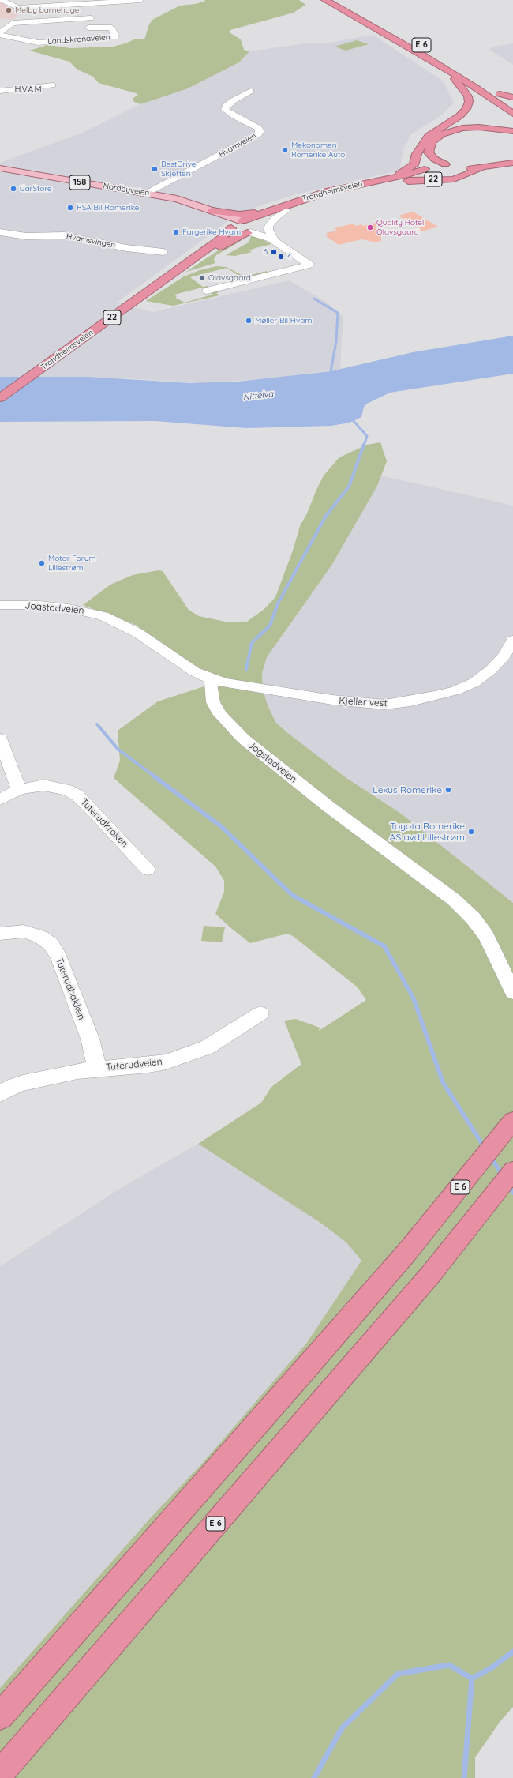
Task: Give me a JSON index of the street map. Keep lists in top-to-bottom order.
{
  "streets": {
    "highway": ["E 6", "22", "Trondheimsveien"],
    "main road": ["158", "Nordbyveien"],
    "street": [
      "Landskronaveien",
      "Hvamveien",
      "Hvamsvingen",
      "Jogstadveien",
      "Kjeller vest",
      "Tuterudkroken",
      "Tuterudbakken",
      "Tuterudveien"
    ]
  },
  "crossings": [
    ["Hvamveien", "Nordbyveien"],
    ["22", "Nordbyveien"],
    ["22", "Trondheimsveien"],
    ["Nordbyveien", "Trondheimsveien"],
    ["Jogstadveien", "Kjeller vest"],
    ["Tuterudbakken", "Tuterudveien"]
  ],
  "districts": ["HVAM"],
  "water": ["Nittelva"],
  "places": [
    "Melby barnehage",
    "Mekonomen Romerike Auto",
    "BestDrive Skjetten",
    "CarStore",
    "RSA Bil Romerike",
    "Quality Hotel Olavsgaard",
    "Fargerike Hvam",
    "6",
    "4",
    "Olavsgaard",
    "Møller Bil Hvam",
    "Motor Forum Lillestrøm",
    "Lexus Romerike",
    "Toyota Romerike AS avd Lillestrøm"
  ]
}
